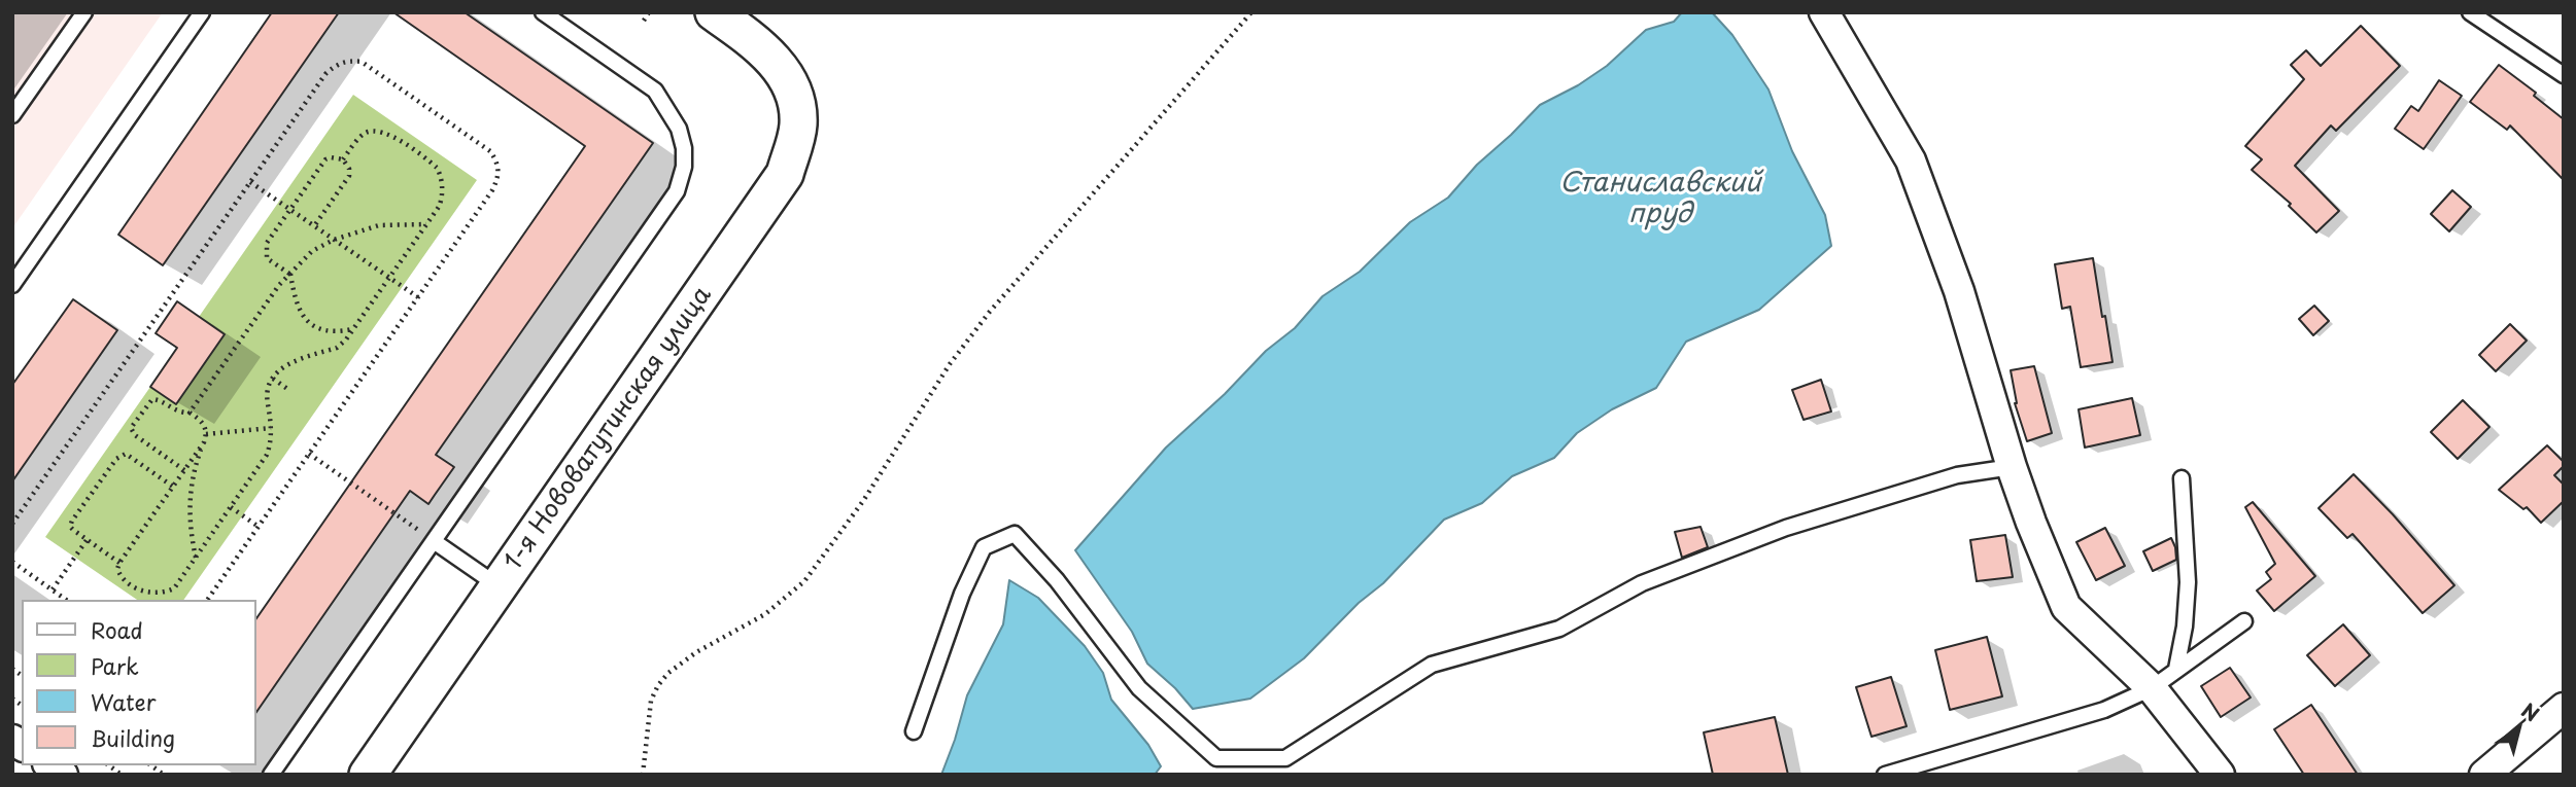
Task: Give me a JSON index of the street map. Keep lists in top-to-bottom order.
{
  "streets": {
    "street": ["1-я Нововатутинская улица"]
  },
  "water": ["Станиславский пруд"],
  "legend": [
    "Road",
    "Park",
    "Water",
    "Building"
  ],
  "north": "top right"
}
